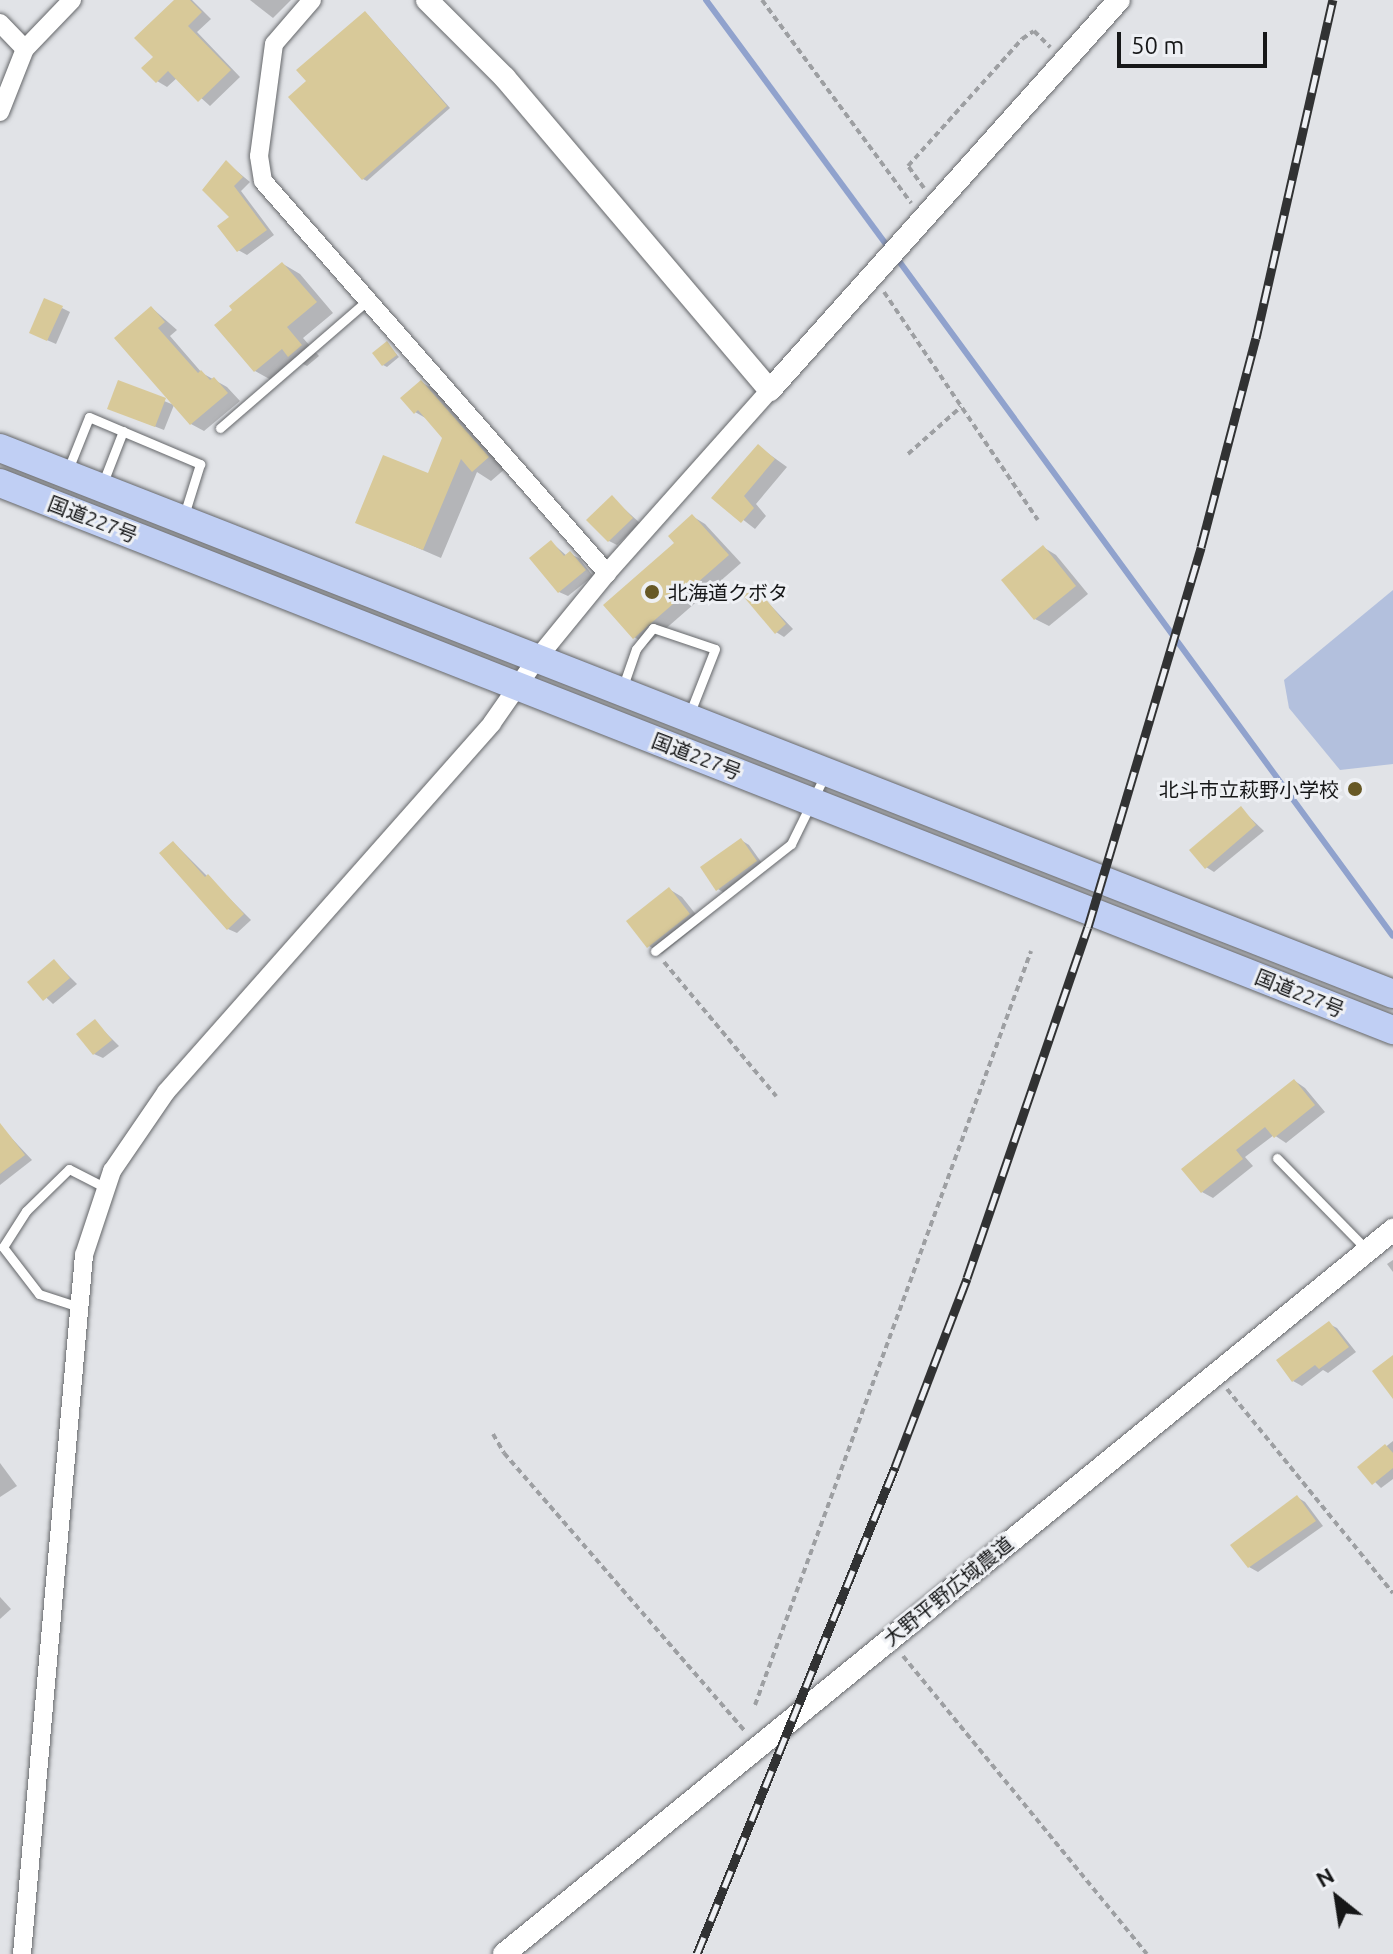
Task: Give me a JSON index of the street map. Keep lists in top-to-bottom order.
{
  "streets": {
    "highway": ["国道227号"],
    "street": ["大野平野広域農道"]
  },
  "places": ["北海道クボタ", "北斗市立萩野小学校"],
  "scale_bar": "50 m",
  "north": "top left"
}
